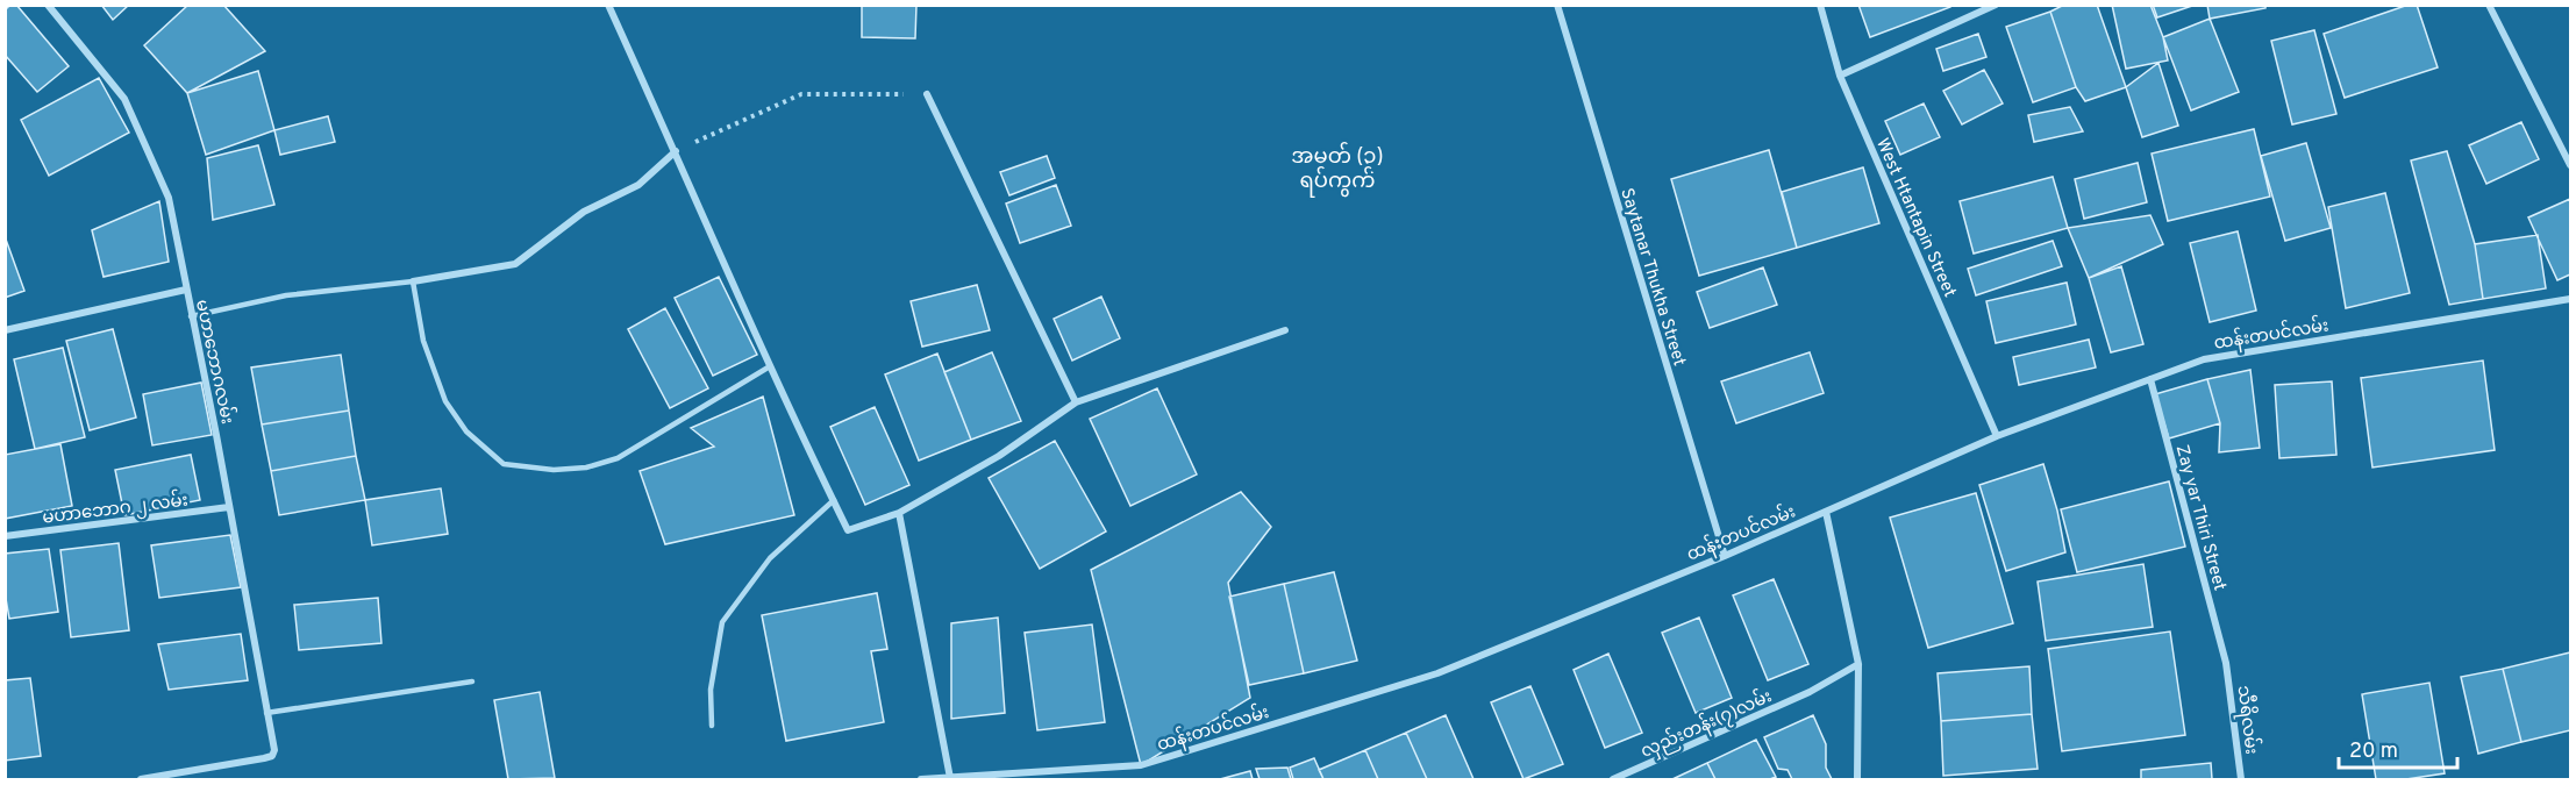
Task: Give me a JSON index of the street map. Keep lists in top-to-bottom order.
{
  "streets": {
    "street": [
      "West Htantapin Street",
      "Saytanar Thukha Street",
      "ထန်းတပင်လမ်း",
      "မဟာဘောဂလမ်း",
      "မဟာဘောဂ ၂ လမ်း",
      "Zay yar Thiri Street",
      "သီရိလမ်း",
      "လှည်းတန်း(၇)လမ်း"
    ]
  },
  "crossings": [
    ["West Htantapin Street", "ထန်းတပင်လမ်း"],
    ["Saytanar Thukha Street", "ထန်းတပင်လမ်း"],
    ["ထန်းတပင်လမ်း", "Zay yar Thiri Street"],
    ["မဟာဘောဂလမ်း", "မဟာဘောဂ ၂ လမ်း"],
    ["Zay yar Thiri Street", "သီရိလမ်း"]
  ],
  "districts": ["အမှတ် (၃) ရပ်ကွက်"],
  "scale_bar": "20 m"
}
